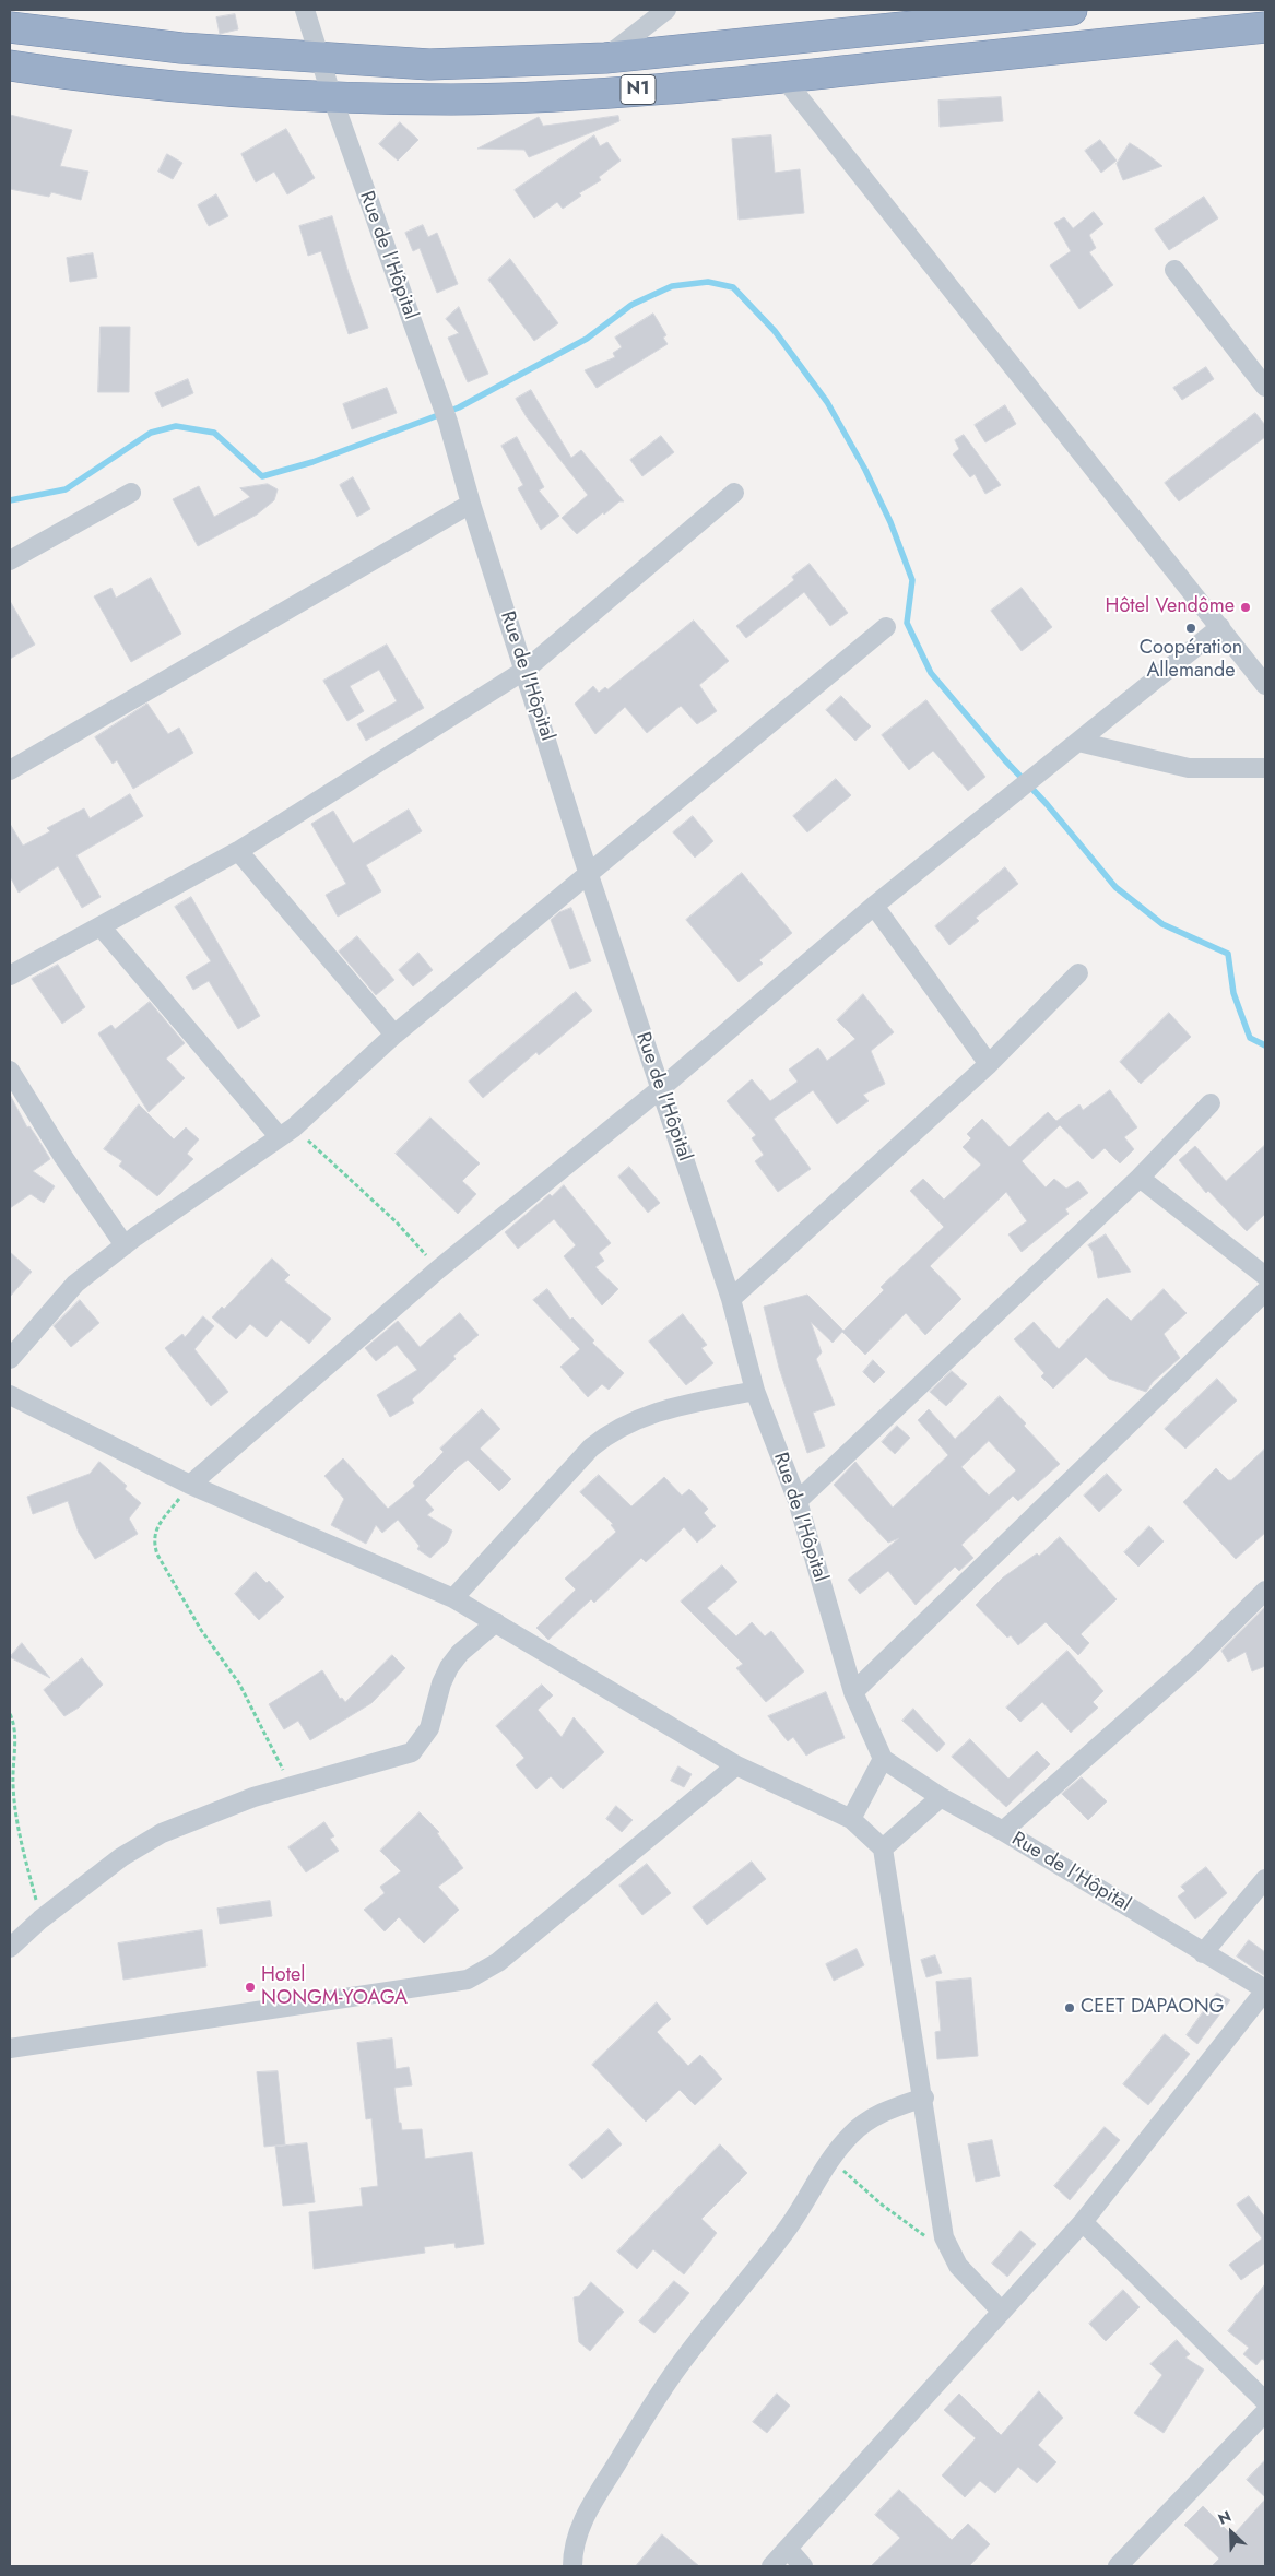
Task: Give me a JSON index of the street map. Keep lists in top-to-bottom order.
{
  "streets": {
    "highway": ["N1"],
    "street": ["Rue de l'Hôpital"]
  },
  "crossings": [
    ["N1", "Rue de l'Hôpital"]
  ],
  "places": [
    "Hôtel Vendôme",
    "Coopération Allemande",
    "Hotel NONGM-YOAGA",
    "CEET DAPAONG"
  ],
  "north": "top left"
}
